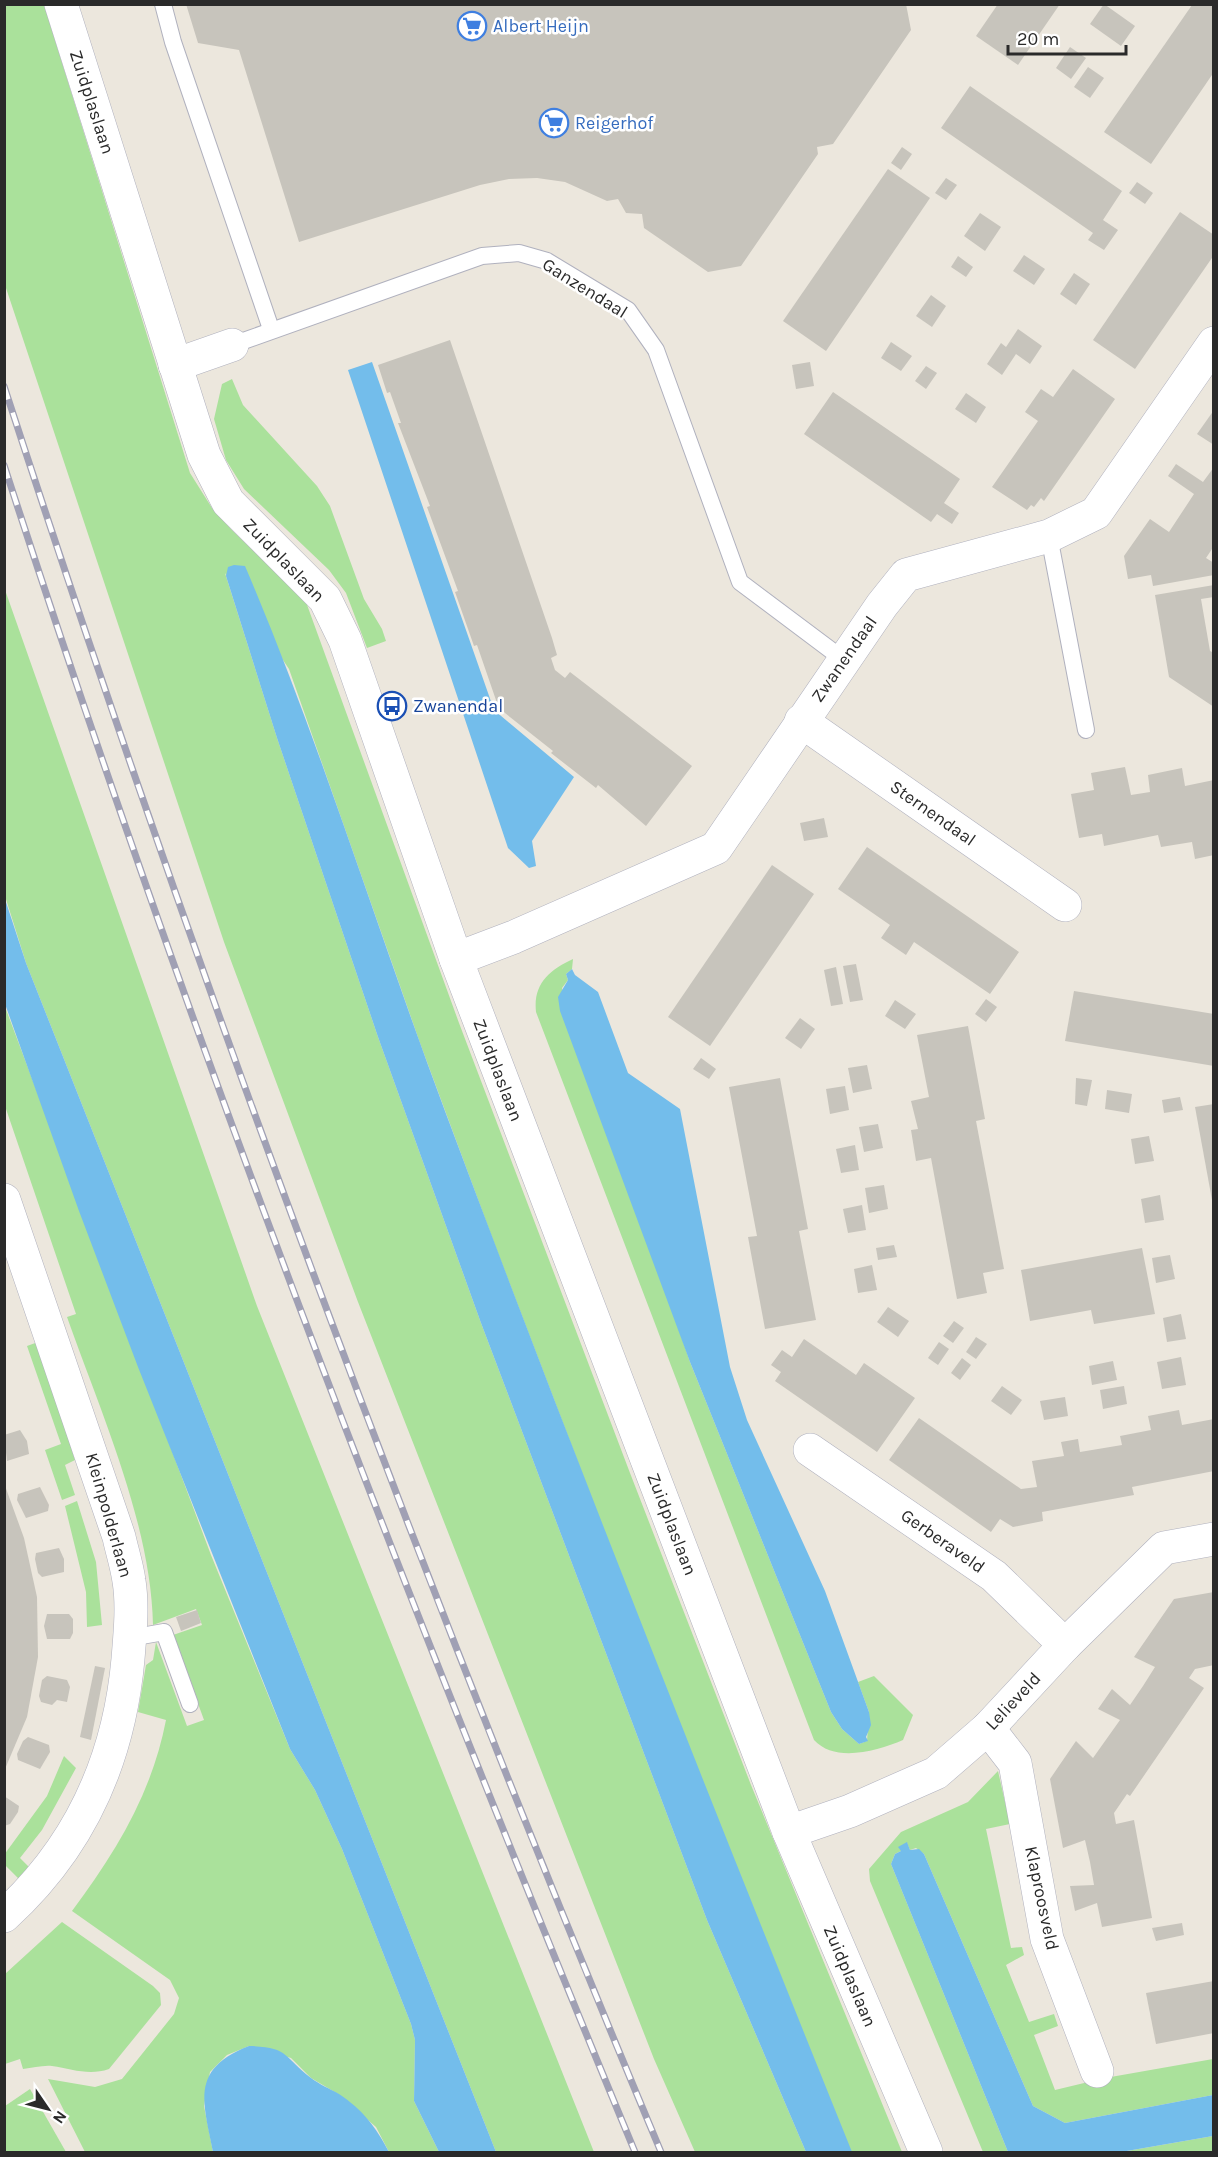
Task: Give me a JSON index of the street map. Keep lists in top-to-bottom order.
{
  "streets": {
    "street": [
      "Zuidplaslaan",
      "Ganzendaal",
      "Zwanendaal",
      "Sternendaal",
      "Kleinpolderlaan",
      "Gerberaveld",
      "Lelieveld",
      "Klaproosveld"
    ]
  },
  "crossings": [
    ["Zuidplaslaan", "Ganzendaal"],
    ["Zuidplaslaan", "Zwanendaal"],
    ["Zuidplaslaan", "Lelieveld"],
    ["Ganzendaal", "Zwanendaal"],
    ["Zwanendaal", "Sternendaal"],
    ["Gerberaveld", "Lelieveld"],
    ["Lelieveld", "Klaproosveld"]
  ],
  "places": {
    "supermarket": ["Albert Heijn", "Reigerhof"],
    "bus stop": ["Zwanendal"]
  },
  "scale_bar": "20 m",
  "north": "bottom right"
}
